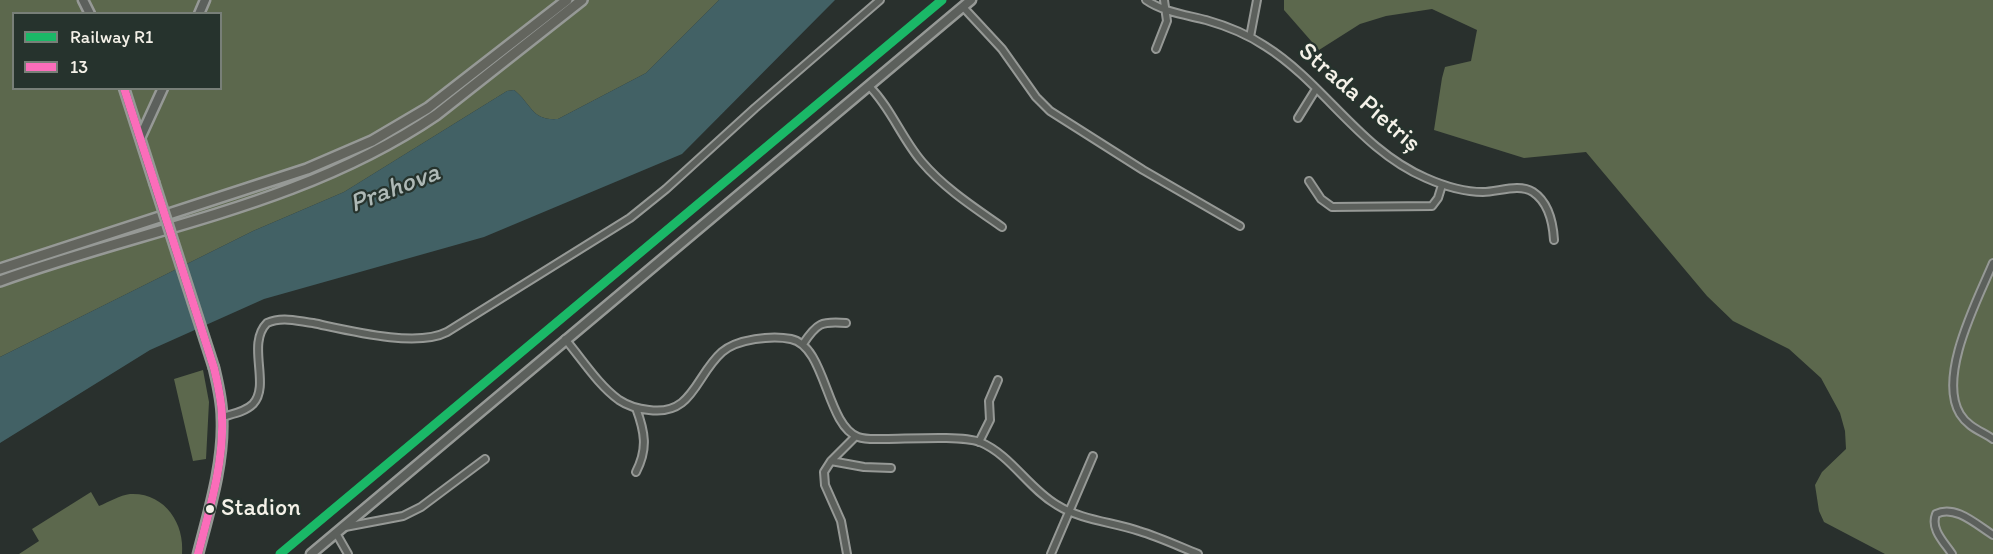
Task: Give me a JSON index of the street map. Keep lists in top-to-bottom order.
{
  "streets": {
    "street": ["Strada Pietriș"]
  },
  "water": ["Prahova"],
  "places": ["Stadion"],
  "lines": ["rail line R1", "transit line 13"],
  "legend": ["Railway R1", "13"]
}
